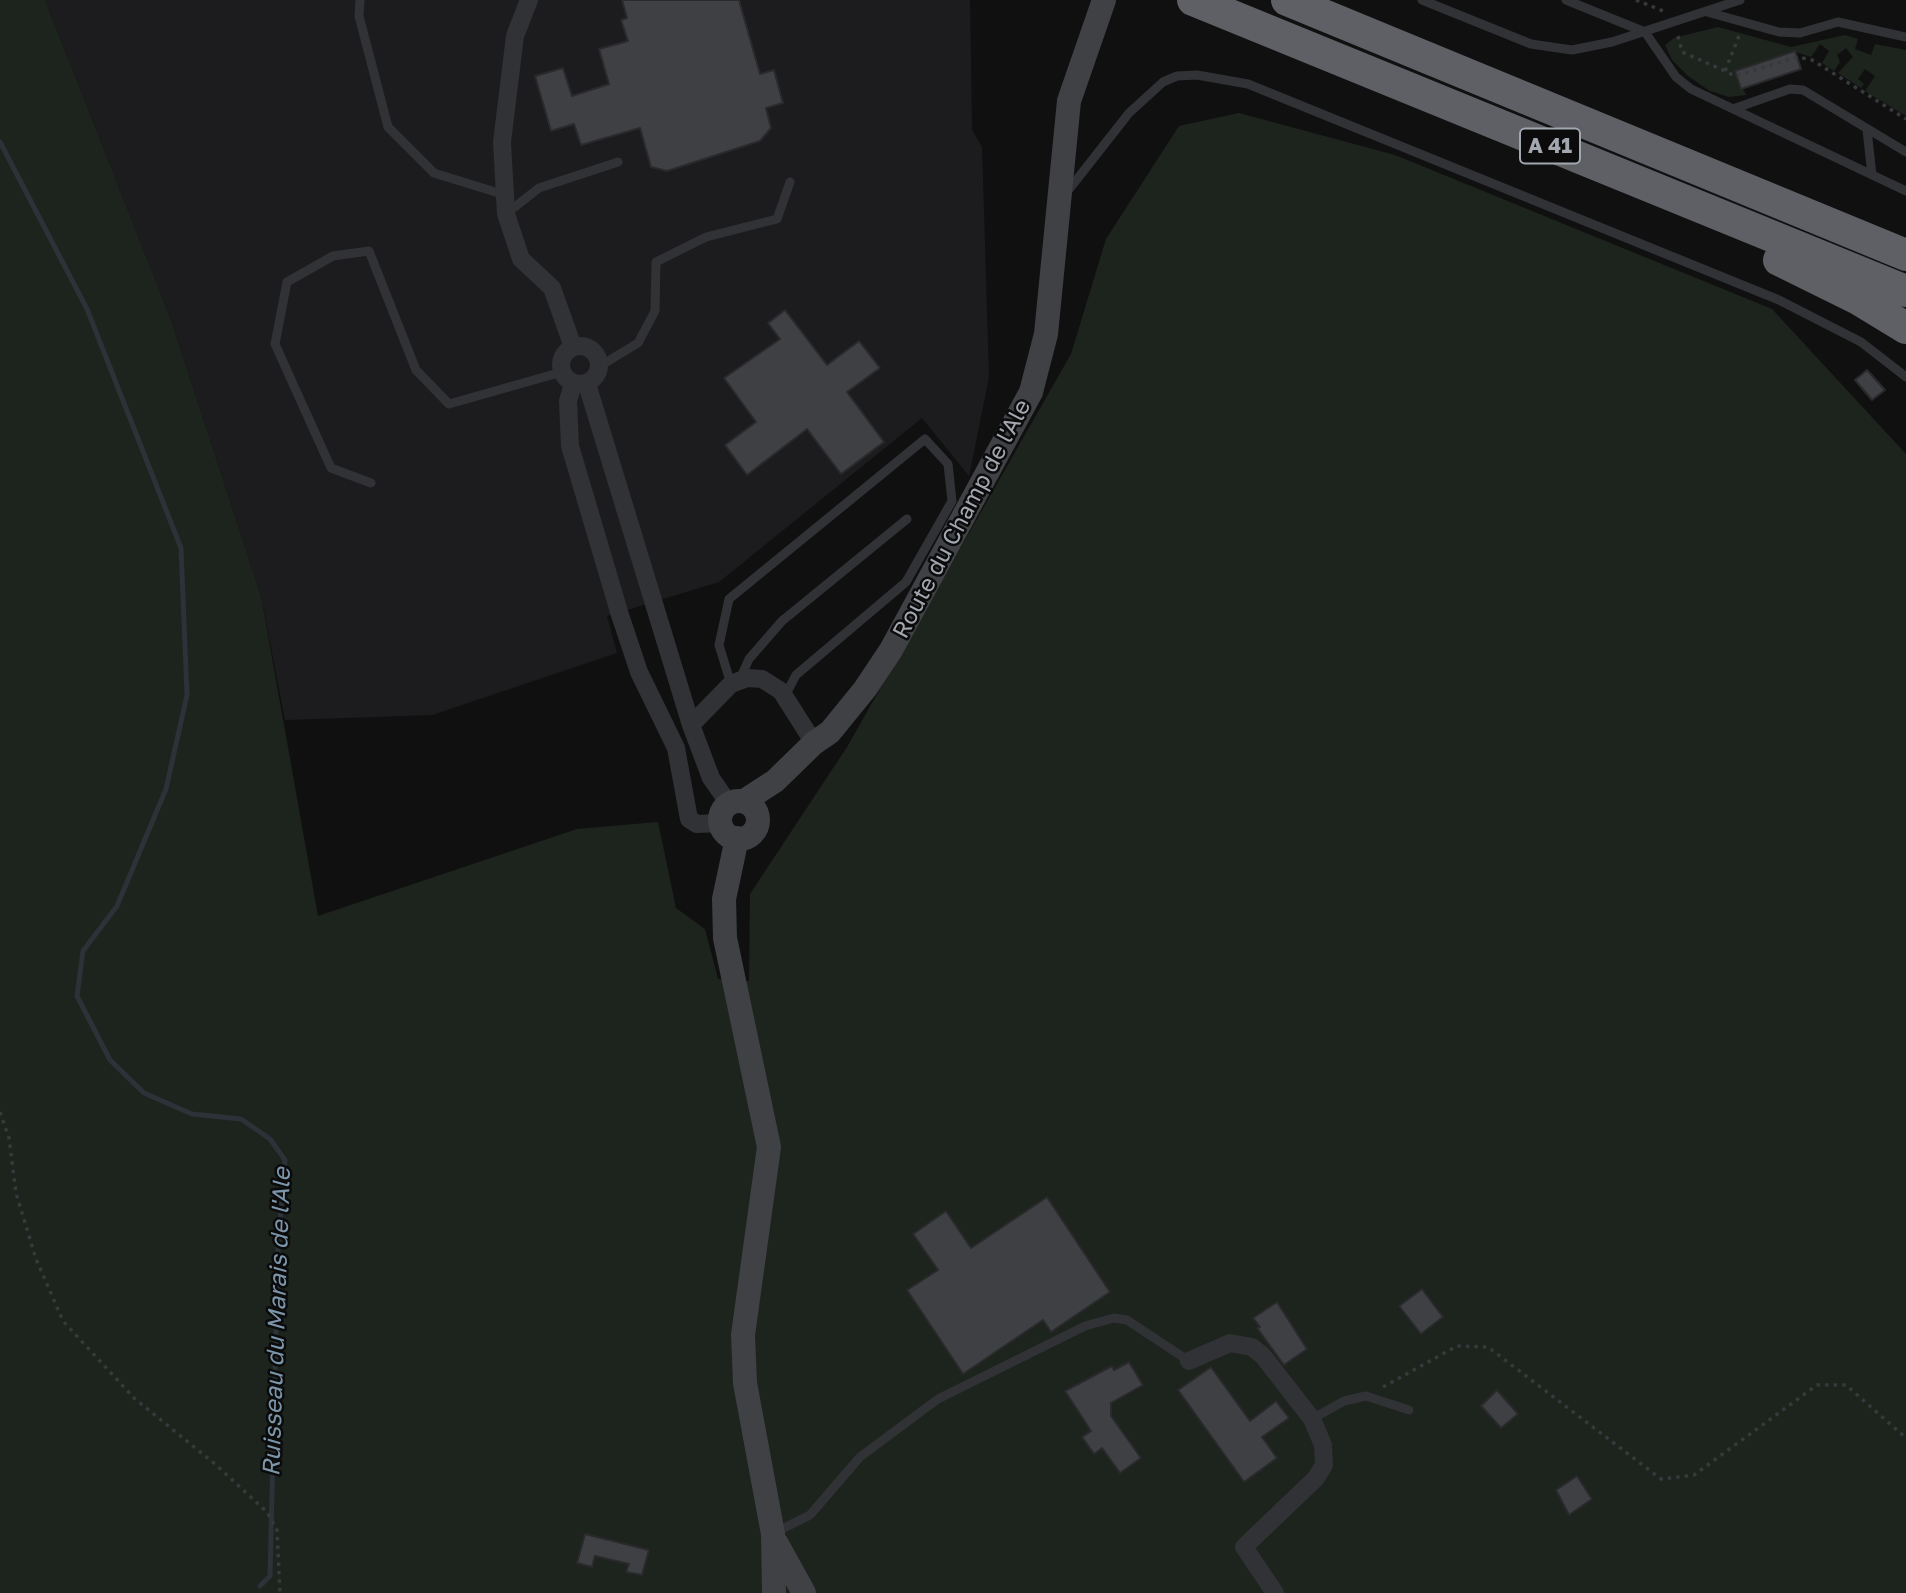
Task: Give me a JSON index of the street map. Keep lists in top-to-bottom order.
{
  "streets": {
    "highway": ["A 41"],
    "street": ["Route du Champ de l'Ale"]
  },
  "water": ["Ruisseau du Marais de l'Ale"]
}
